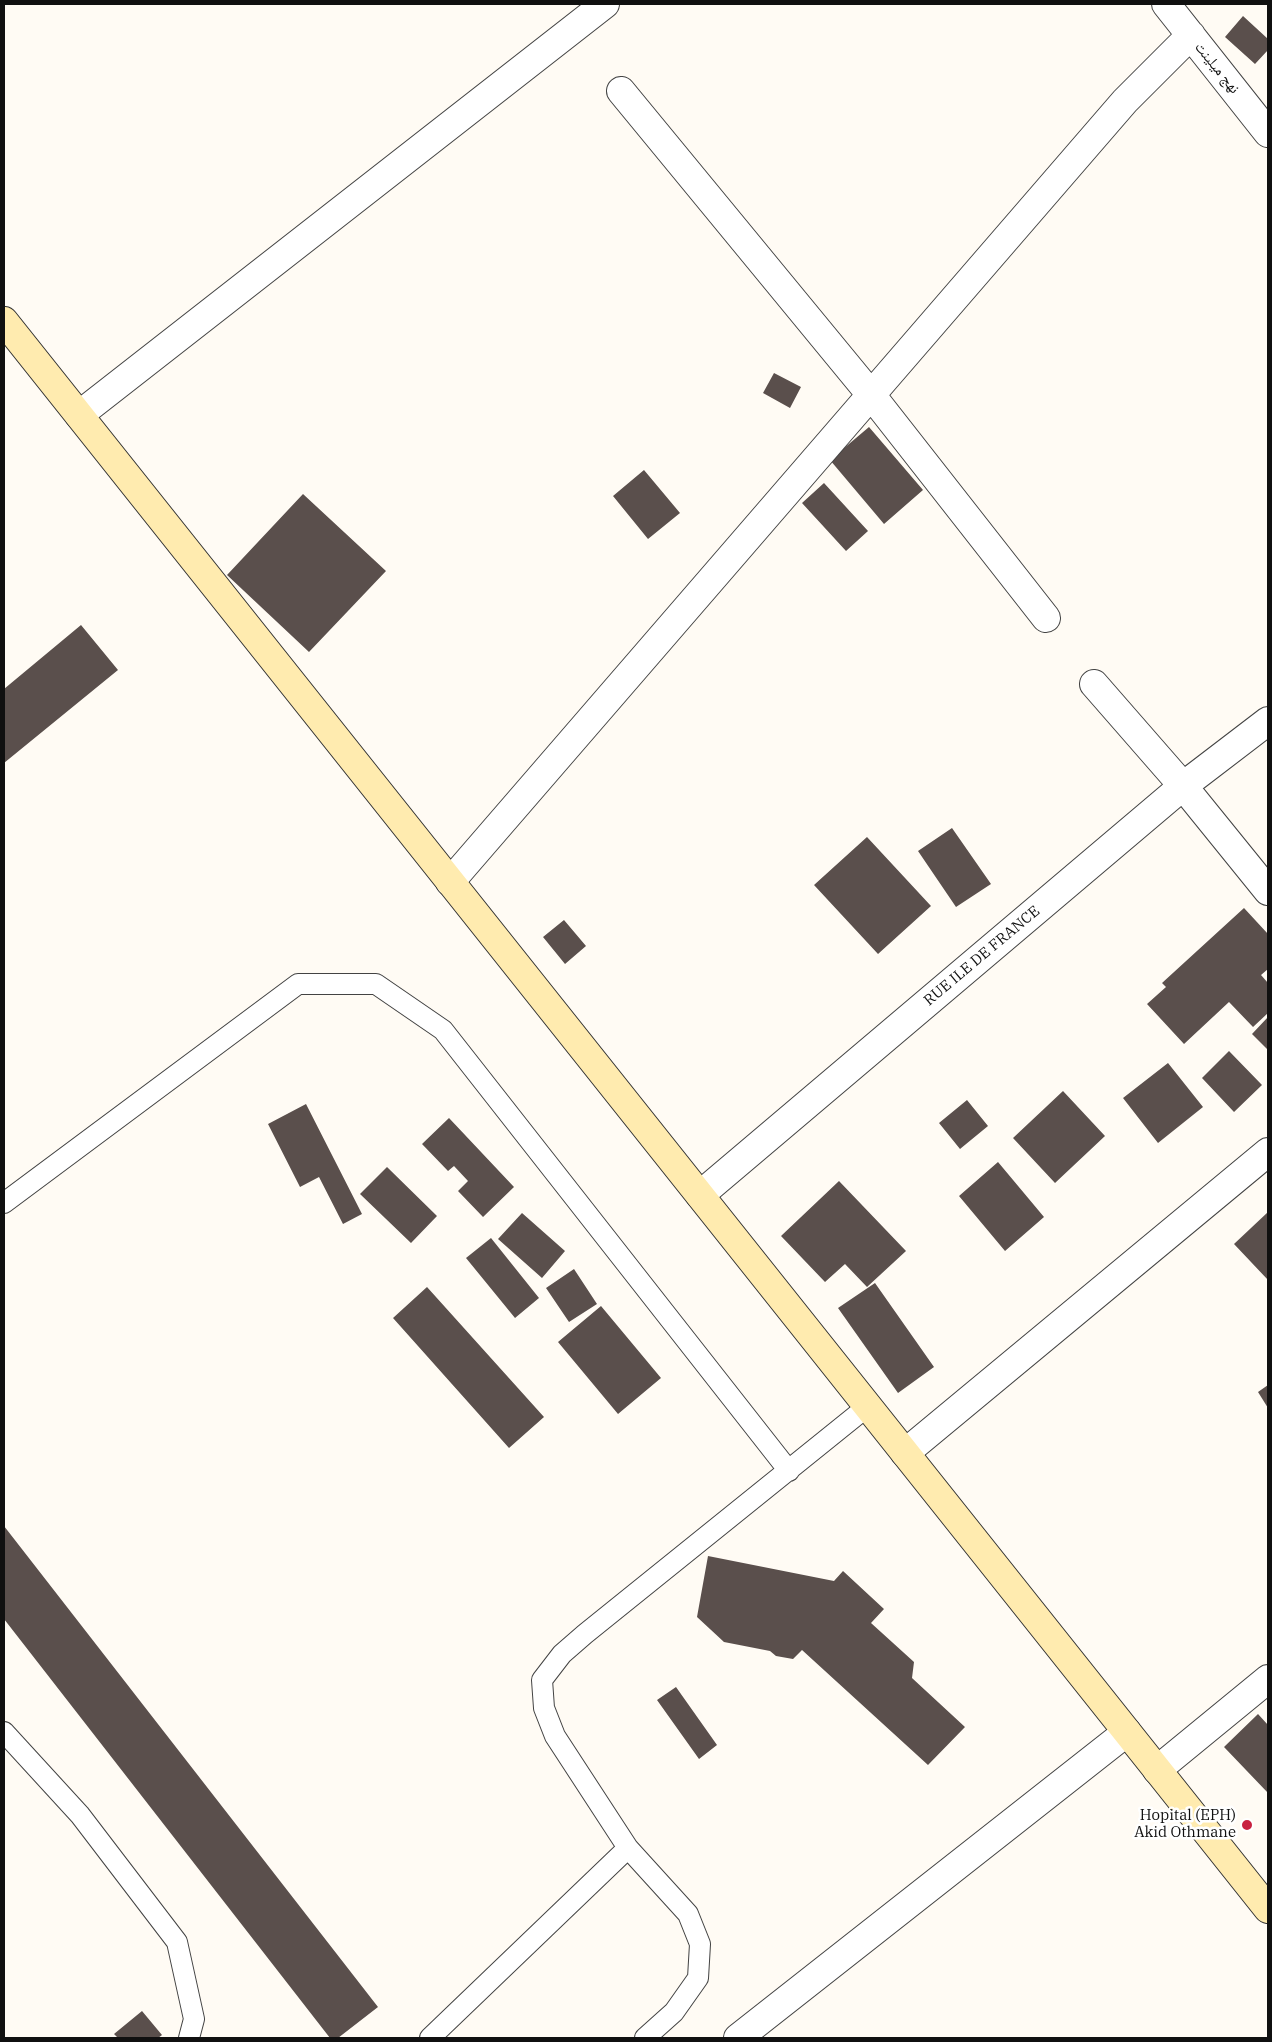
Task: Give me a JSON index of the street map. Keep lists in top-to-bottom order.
{
  "streets": {
    "street": ["نهج ميلينت", "RUE ILE DE FRANCE"]
  },
  "places": ["Hopital (EPH) Akid Othmane"]
}
